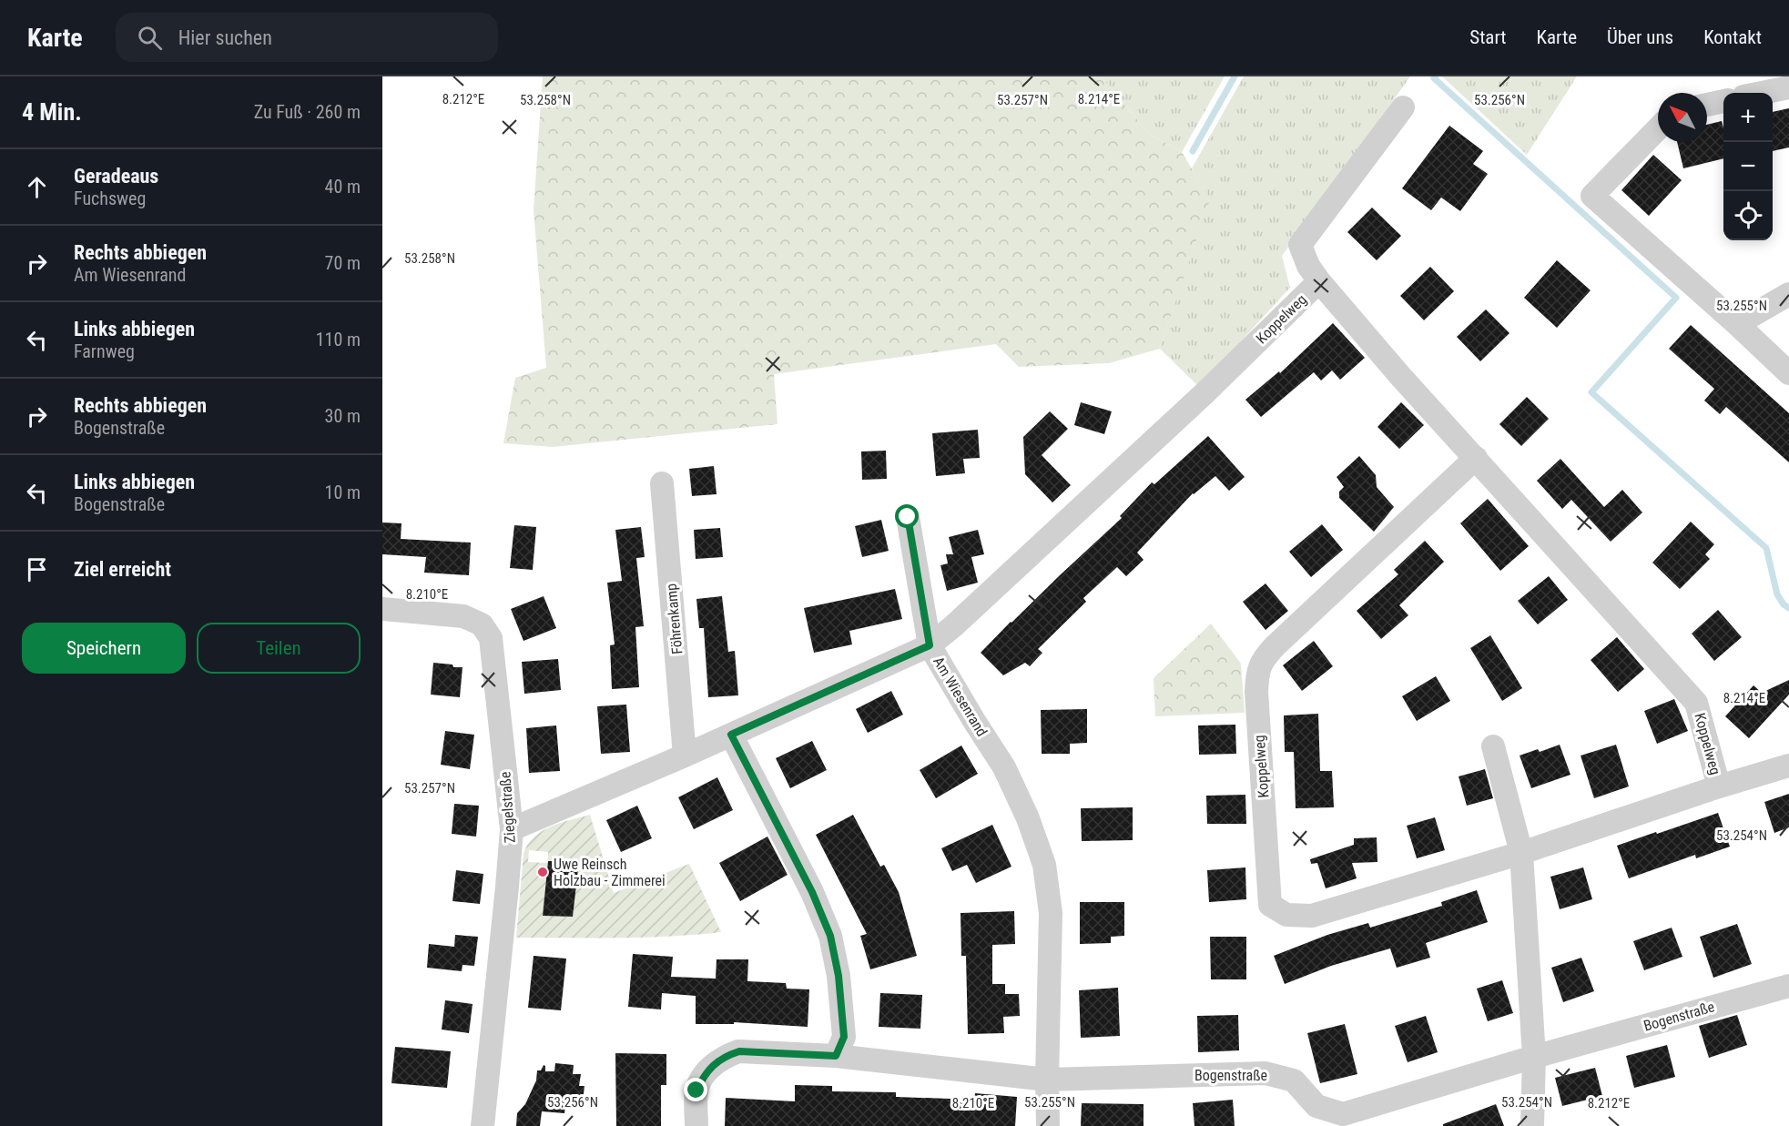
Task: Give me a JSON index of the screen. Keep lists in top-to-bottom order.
{
  "streets": {
    "street": [
      "Koppelweg",
      "Föhrenkamp",
      "Am Wiesenrand",
      "Ziegelstraße",
      "Bogenstraße"
    ]
  },
  "crossings": [
    ["Koppelweg", "Am Wiesenrand"],
    ["Föhrenkamp", "Am Wiesenrand"],
    ["Am Wiesenrand", "Ziegelstraße"],
    ["Am Wiesenrand", "Bogenstraße"]
  ],
  "places": ["Uwe Reinsch Holzbau - Zimmerei"],
  "north": "top left",
  "page": {
    "header": "Karte",
    "search": "Hier suchen",
    "nav": [
      "Start",
      "Karte",
      "Über uns",
      "Kontakt"
    ],
    "heading": ["4 Min.", "Zu Fuß · 260 m"],
    "map_buttons": ["+", "−"],
    "list": [
      ["Geradeaus", "Fuchsweg", "40 m"],
      ["Rechts abbiegen", "Am Wiesenrand", "70 m"],
      ["Links abbiegen", "Farnweg", "110 m"],
      ["Rechts abbiegen", "Bogenstraße", "30 m"],
      ["Links abbiegen", "Bogenstraße", "10 m"],
      "Ziel erreicht"
    ],
    "buttons": ["Speichern", "Teilen"]
  },
  "coordinates": [
    "8.212°E",
    "8.214°E",
    "53.258°N",
    "53.257°N",
    "53.256°N",
    "53.255°N",
    "8.210°E",
    "53.254°N"
  ]
}
